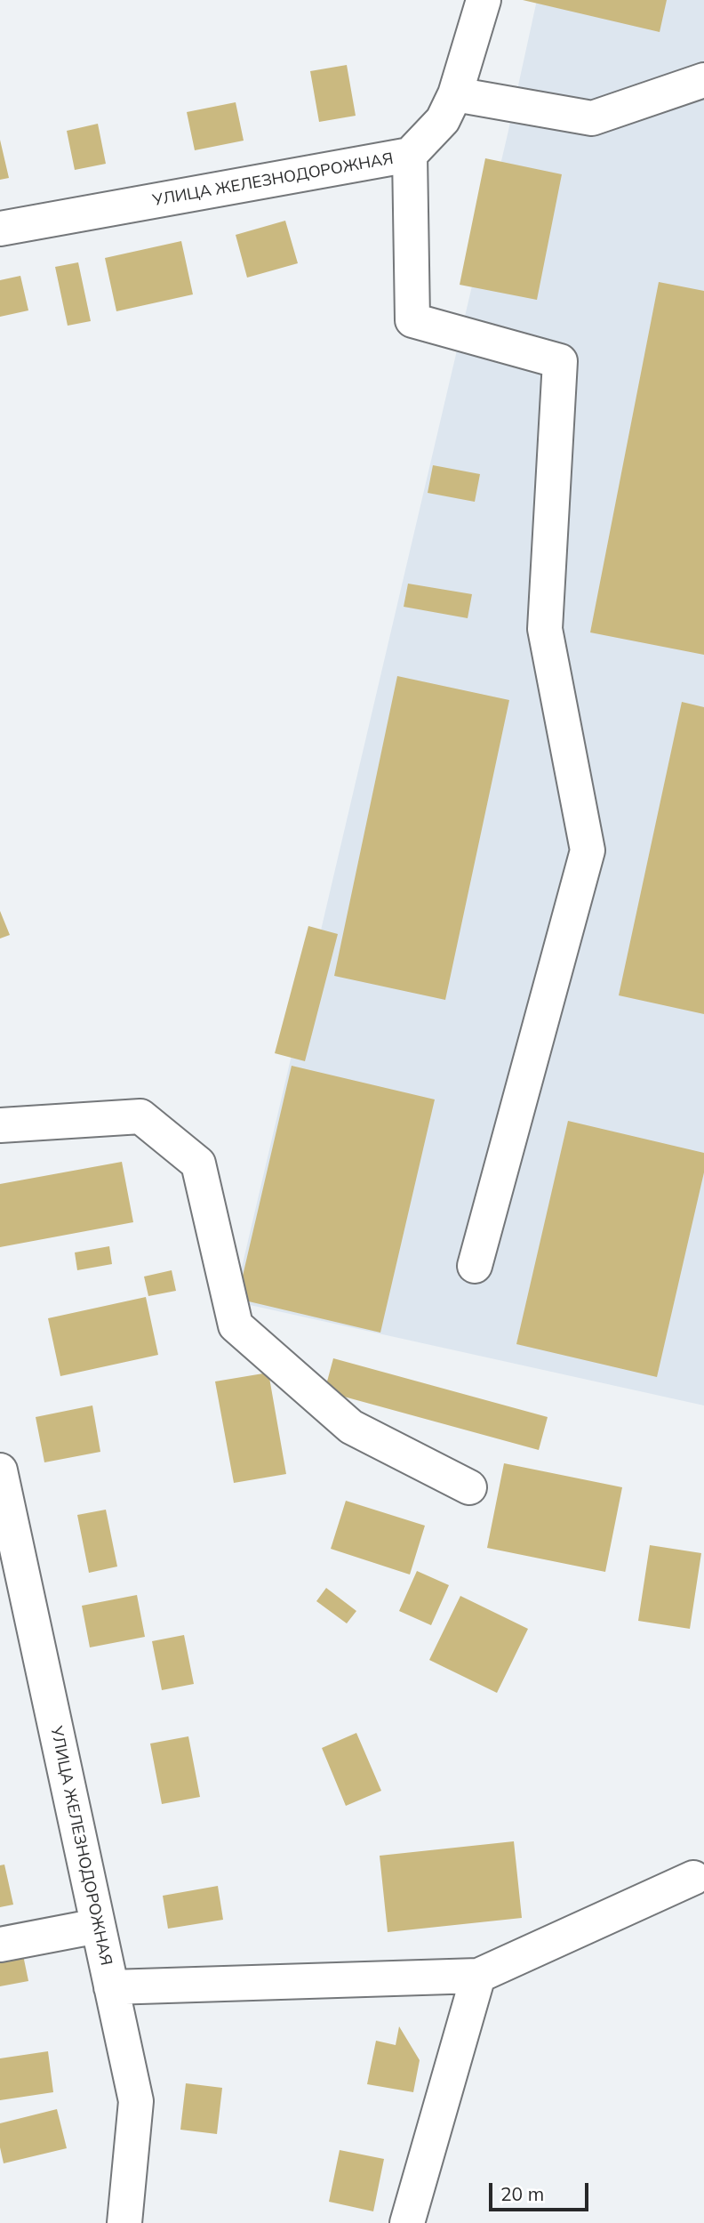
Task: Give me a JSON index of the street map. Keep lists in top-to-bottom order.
{
  "streets": {
    "street": ["УЛИЦА ЖЕЛЕЗНОДОРОЖНАЯ"]
  },
  "scale_bar": "20 m"
}
